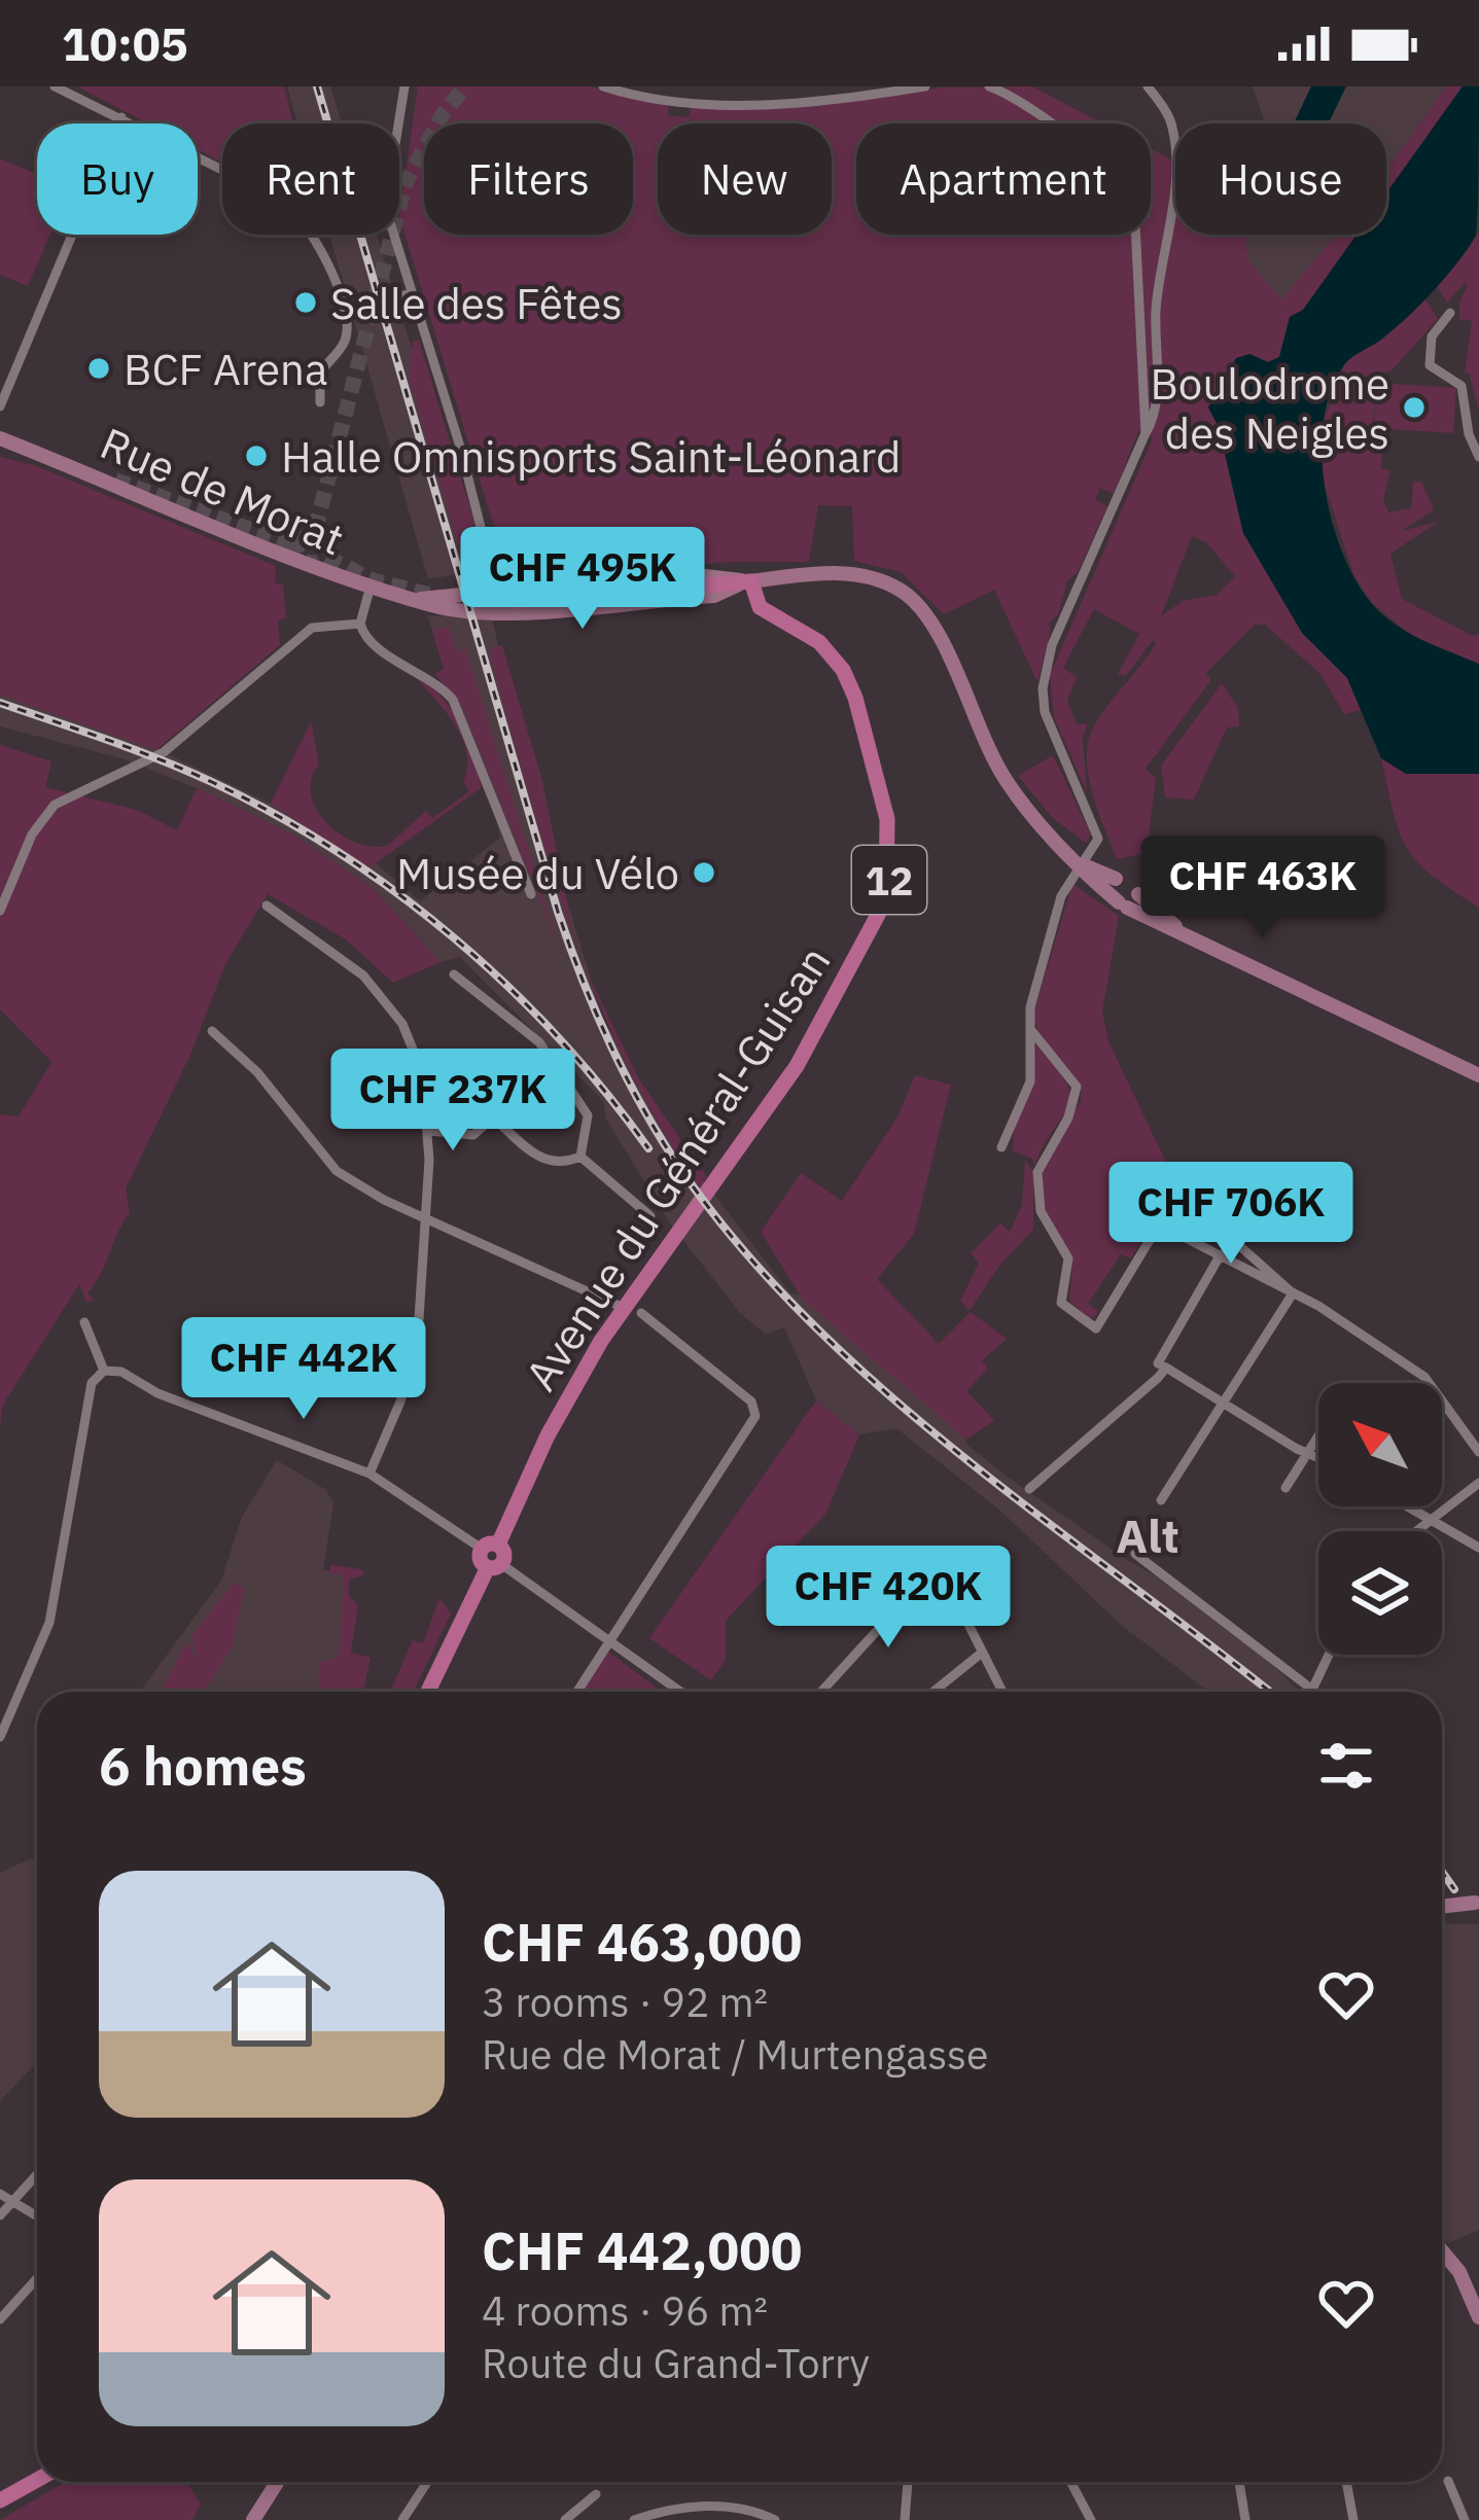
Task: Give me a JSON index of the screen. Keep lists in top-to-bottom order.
{
  "streets": {
    "main road": ["Rue de Morat", "12", "Avenue du Général-Guisan"]
  },
  "crossings": [
    ["Rue de Morat", "Avenue du Général-Guisan"]
  ],
  "districts": ["Alt"],
  "places": [
    "Salle des Fêtes",
    "BCF Arena",
    "Boulodrome des Neigles",
    "Halle Omnisports Saint-Léonard",
    "Musée du Vélo"
  ],
  "north": "top left",
  "page": {
    "status": "10:05",
    "chip": [
      "Buy",
      "Rent",
      "Filters",
      "New",
      "Apartment",
      "House"
    ],
    "price": [
      "CHF 495K",
      "CHF 463K",
      "CHF 237K",
      "CHF 706K",
      "CHF 442K",
      "CHF 420K"
    ],
    "heading": "6 homes",
    "list": [
      {
        "name": "CHF 463,000",
        "note": "3 rooms · 92 m² · Rue de Morat / Murtengasse"
      },
      {
        "name": "CHF 442,000",
        "note": "4 rooms · 96 m² · Route du Grand-Torry"
      }
    ]
  }
}
